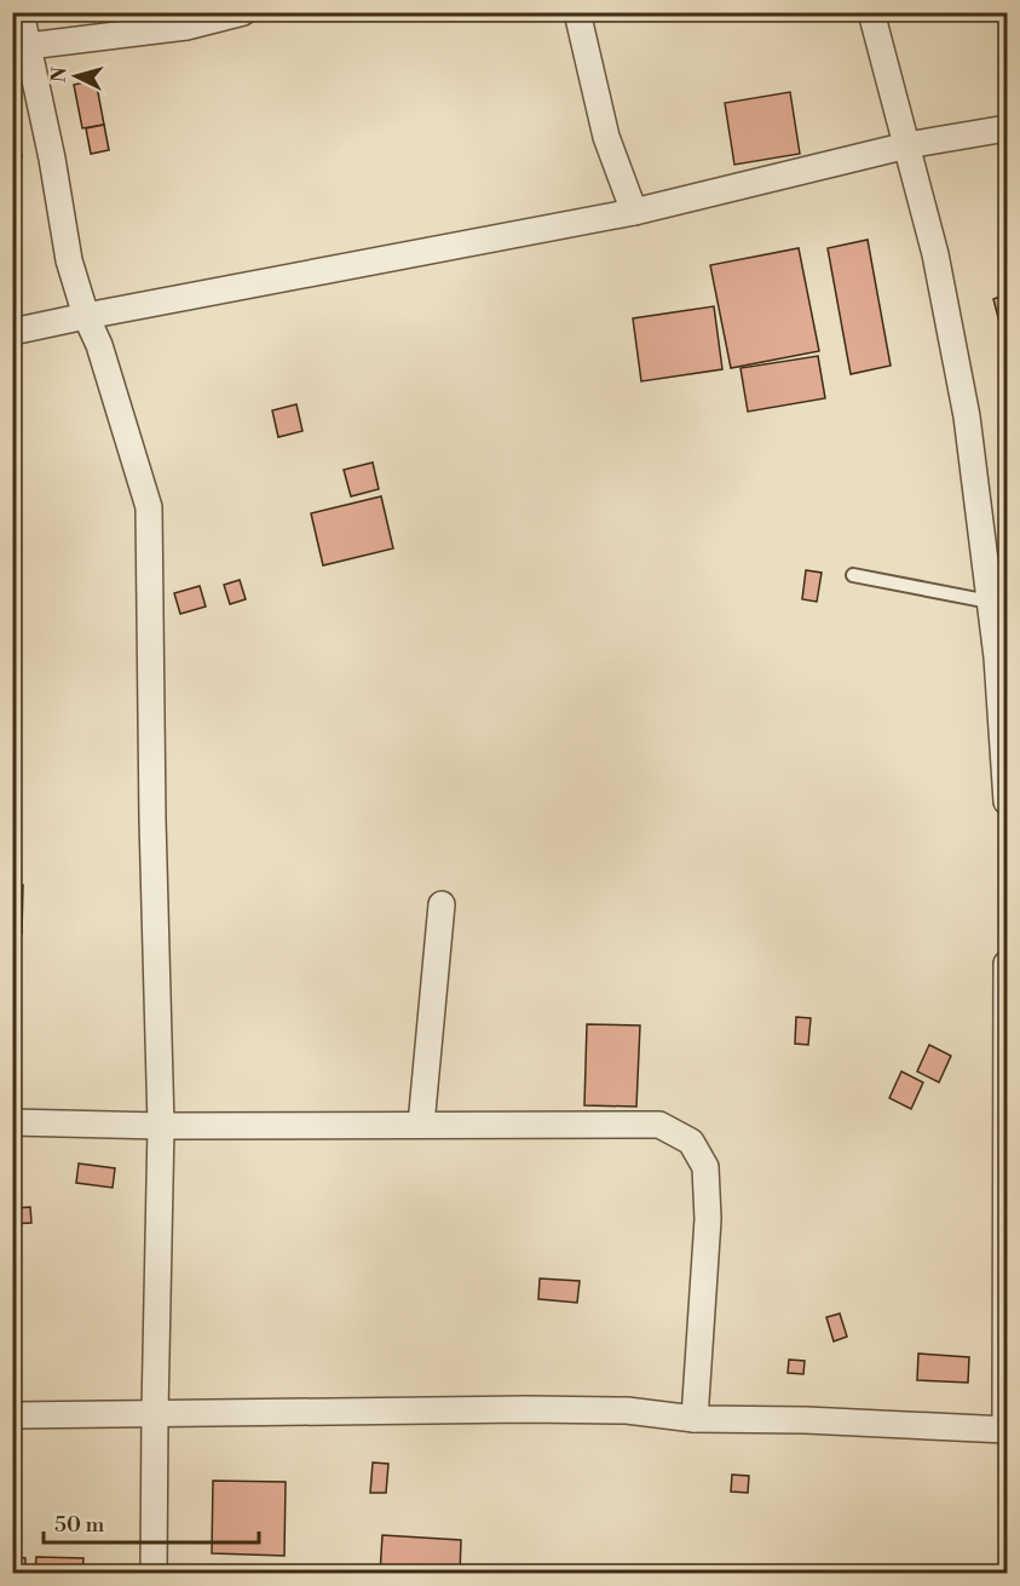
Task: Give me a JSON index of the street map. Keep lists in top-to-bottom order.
{
  "scale_bar": "50 m",
  "north": "left"
}
